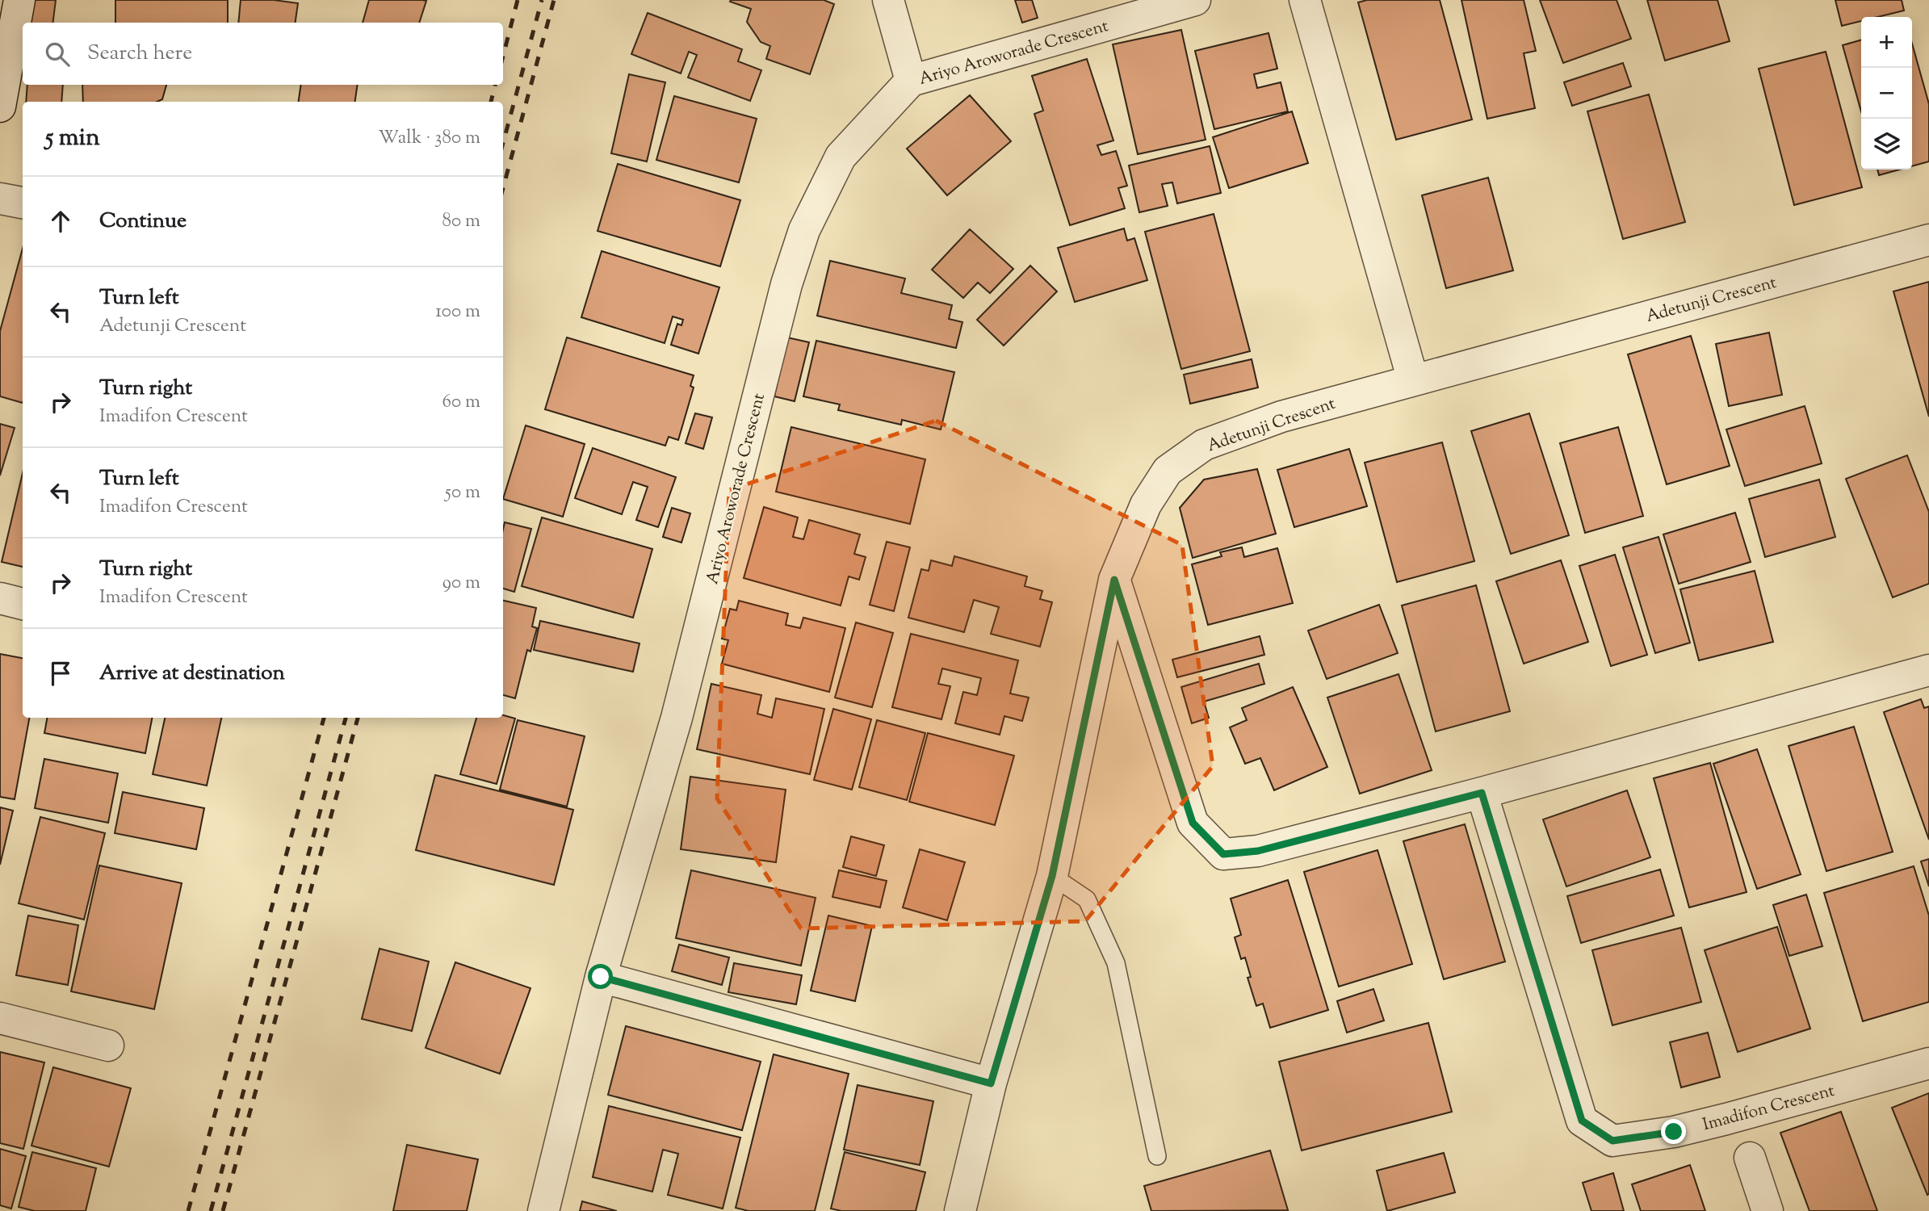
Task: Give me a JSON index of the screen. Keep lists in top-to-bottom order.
{
  "streets": {
    "street": ["Ariyo Aroworade Crescent", "Adetunji Crescent", "Imadifon Crescent"]
  },
  "page": {
    "map_buttons": ["+", "−"],
    "search": "Search here",
    "heading": ["5 min", "Walk · 380 m"],
    "list": [
      ["Continue", "80 m"],
      ["Turn left", "Adetunji Crescent", "100 m"],
      ["Turn right", "Imadifon Crescent", "60 m"],
      ["Turn left", "Imadifon Crescent", "50 m"],
      ["Turn right", "Imadifon Crescent", "90 m"],
      "Arrive at destination"
    ]
  }
}
